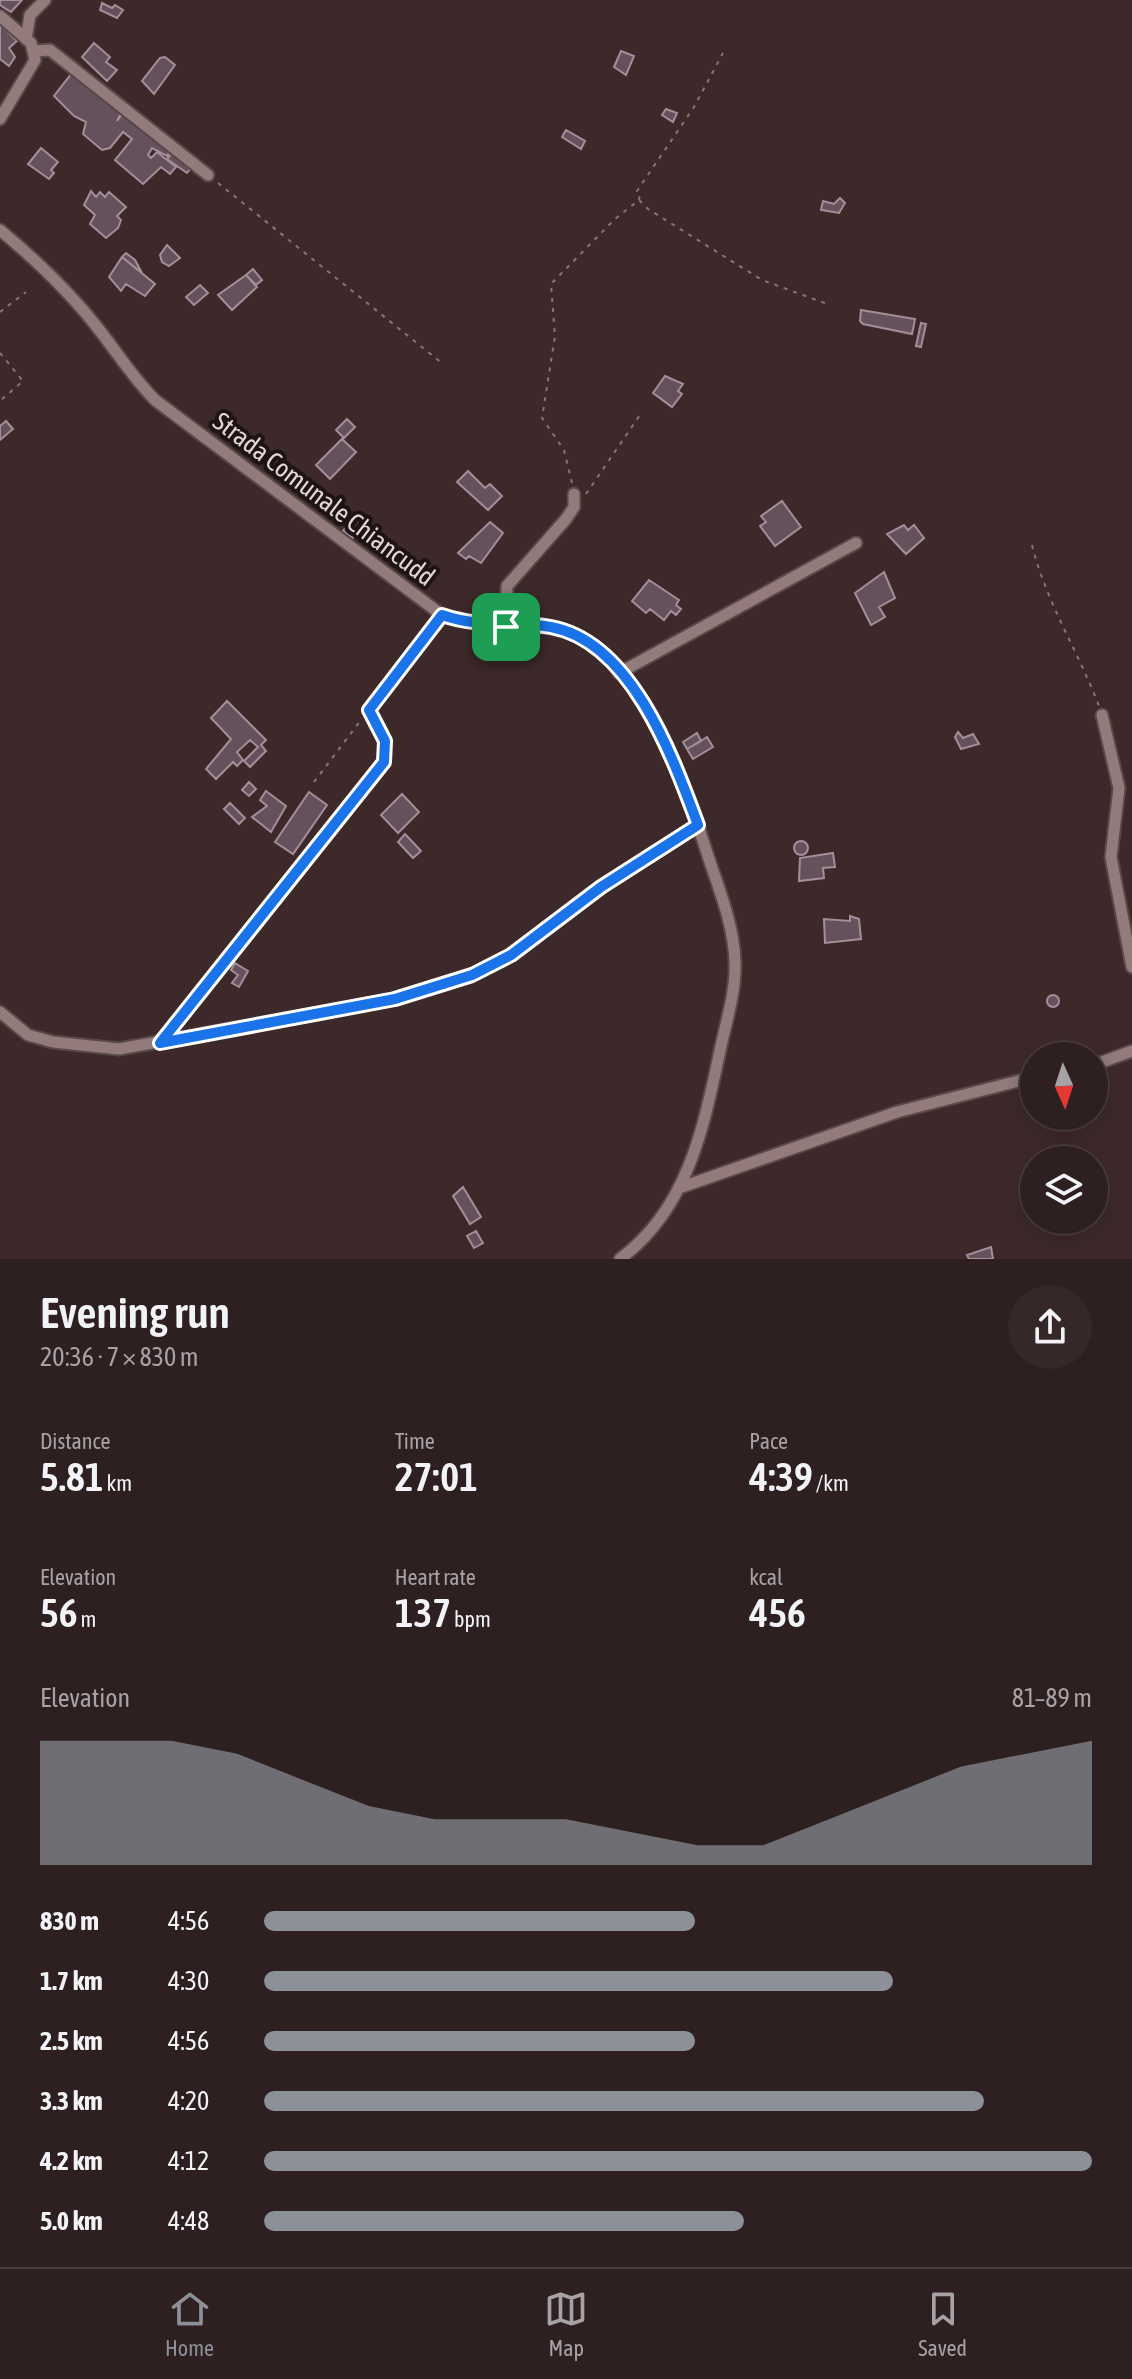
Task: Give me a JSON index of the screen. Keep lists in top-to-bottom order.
{
  "streets": {
    "street": ["Strada Comunale Chiancudd"]
  },
  "north": "bottom",
  "page": {
    "heading": ["Evening run", "20:36 · 7 × 830 m"],
    "stats": [
      ["Distance", "5.81 km"],
      ["Time", "27:01"],
      ["Pace", "4:39 /km"],
      ["Elevation", "56 m"],
      ["Heart rate", "137 bpm"],
      ["kcal", "456"]
    ],
    "chart": ["Elevation", "81–89 m"],
    "list": [
      {
        "name": "830 m",
        "note": "4:56"
      },
      {
        "name": "1.7 km",
        "note": "4:30"
      },
      {
        "name": "2.5 km",
        "note": "4:56"
      },
      {
        "name": "3.3 km",
        "note": "4:20"
      },
      {
        "name": "4.2 km",
        "note": "4:12"
      },
      {
        "name": "5.0 km",
        "note": "4:48"
      }
    ],
    "tabs": ["Home", "Map", "Saved"]
  }
}
